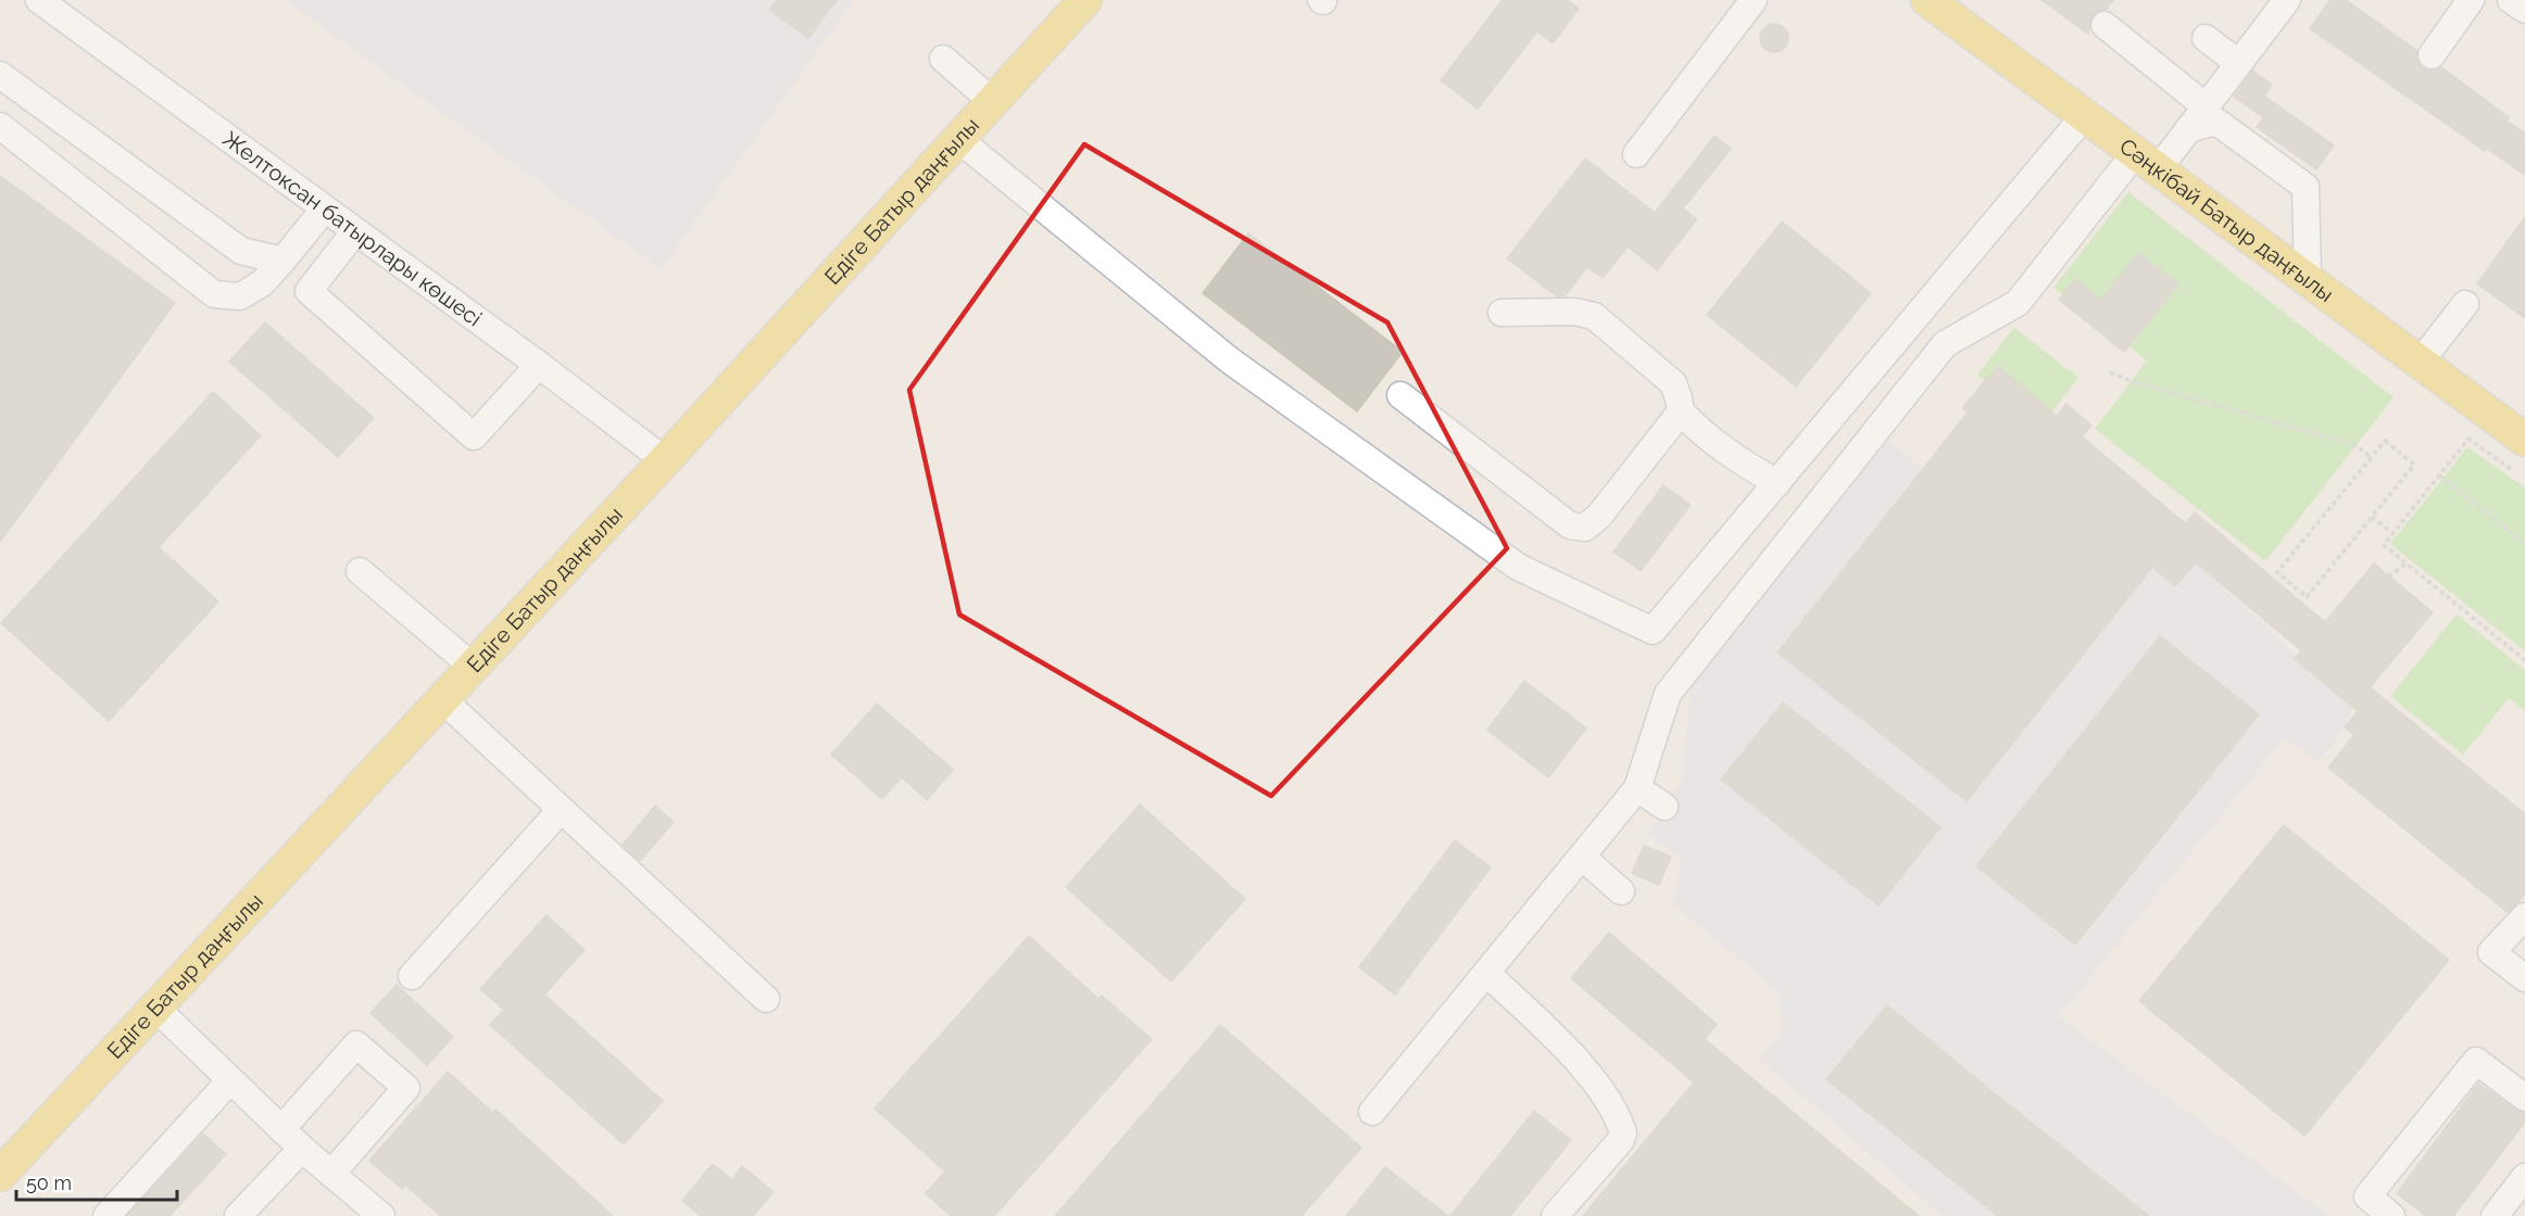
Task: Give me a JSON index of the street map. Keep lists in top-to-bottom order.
{
  "streets": {
    "main road": ["Едіге Батыр даңғылы", "Сәңкібай Батыр даңғылы"],
    "street": ["Желтоксан батырлары көшесі"]
  },
  "crossings": [
    ["Едіге Батыр даңғылы", "Желтоксан батырлары көшесі"]
  ],
  "scale_bar": "50 m"
}
